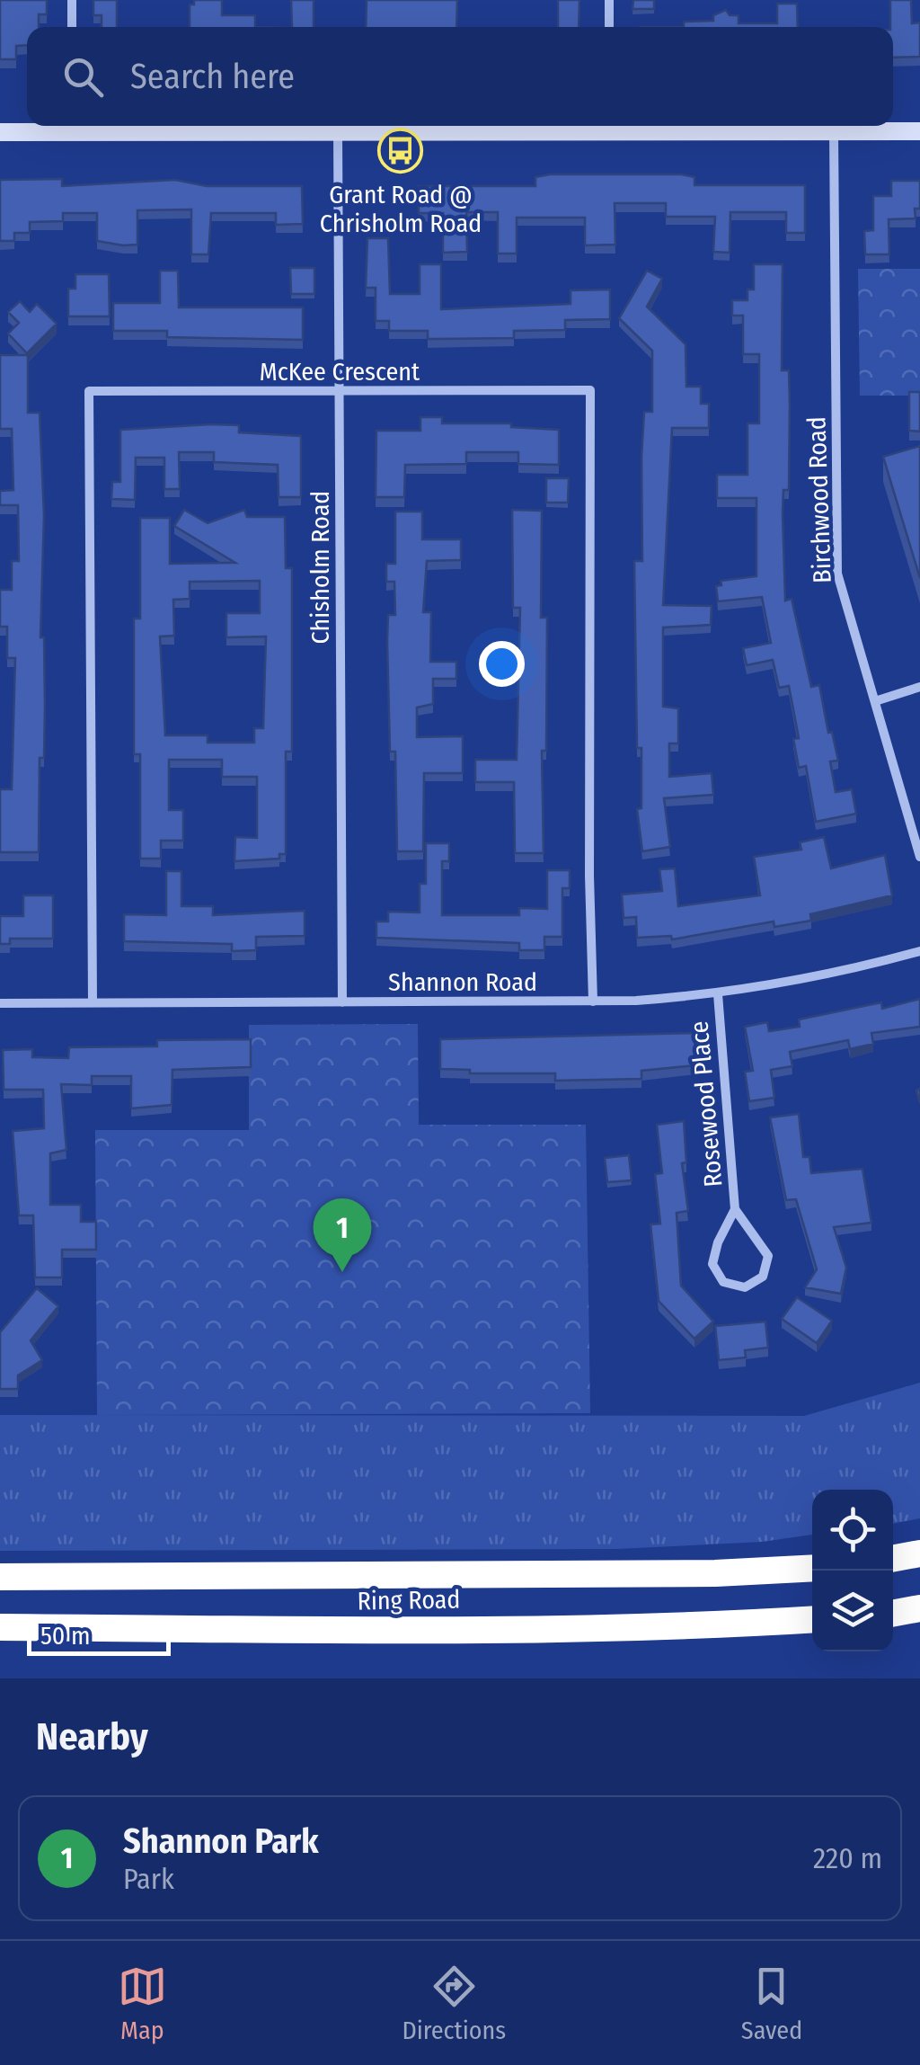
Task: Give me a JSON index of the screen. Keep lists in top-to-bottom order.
{
  "streets": {
    "highway": ["Ring Road"],
    "street": [
      "McKee Crescent",
      "Birchwood Road",
      "Chisholm Road",
      "Shannon Road",
      "Rosewood Place"
    ]
  },
  "crossings": [
    ["McKee Crescent", "Chisholm Road"],
    ["McKee Crescent", "Shannon Road"],
    ["Chisholm Road", "Shannon Road"],
    ["Shannon Road", "Rosewood Place"]
  ],
  "places": {
    "bus stop": ["Grant Road @ Chrisholm Road"]
  },
  "scale_bar": "50 m",
  "page": {
    "search": "Search here",
    "pins": "1",
    "scale": "50 m",
    "heading": "Nearby",
    "list": [
      {
        "mark": "1",
        "name": "Shannon Park",
        "note": "Park",
        "value": "220 m"
      }
    ],
    "nav": ["Map", "Directions", "Saved"]
  }
}
